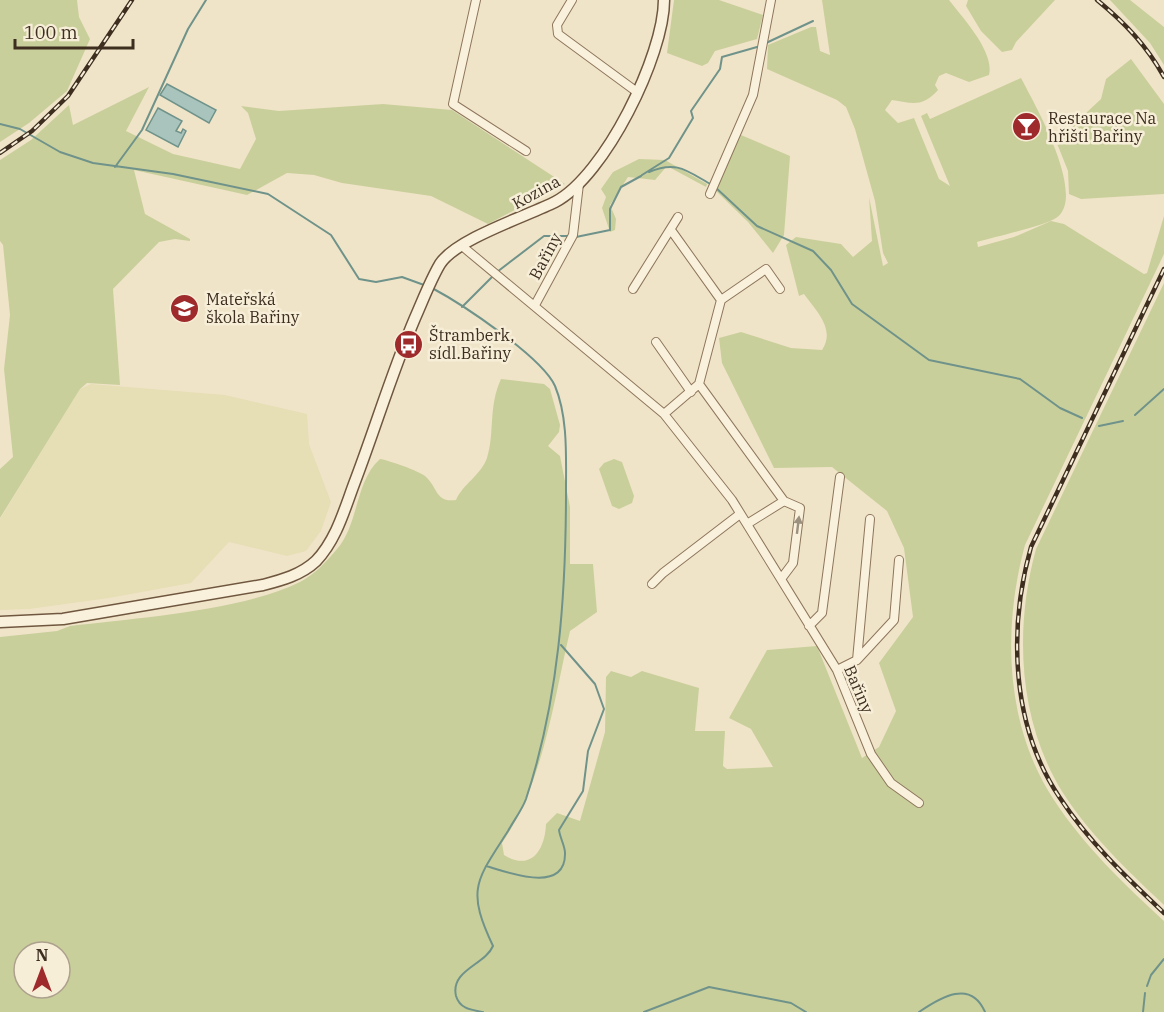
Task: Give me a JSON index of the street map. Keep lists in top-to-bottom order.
{
  "streets": {
    "main road": ["Kozina"],
    "street": ["Bařiny"]
  },
  "crossings": [
    ["Kozina", "Bařiny"]
  ],
  "places": {
    "bar": ["Restaurace Na hřišti Bařiny"],
    "school or university": ["Mateřská škola Bařiny"],
    "bus stop": ["Štramberk, sídl.Bařiny"]
  },
  "scale_bar": "100 m",
  "north": "top"
}
